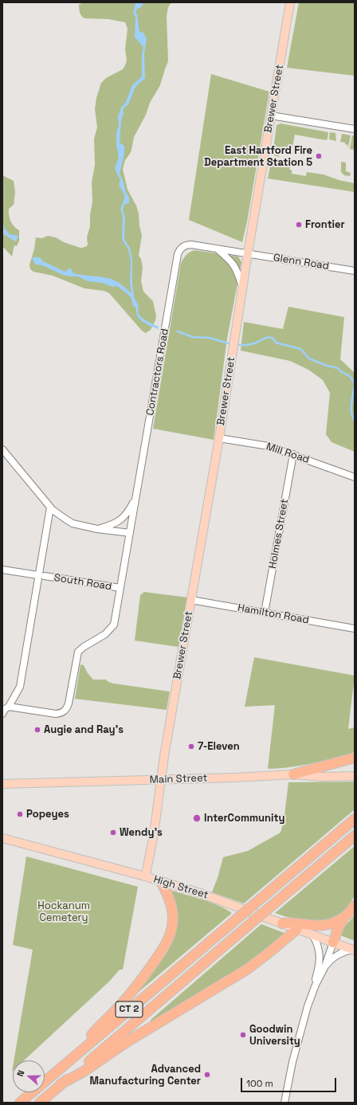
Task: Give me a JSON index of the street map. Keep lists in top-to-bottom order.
{
  "streets": {
    "highway": ["CT 2"],
    "main road": ["Brewer Street", "Main Street", "High Street"],
    "street": [
      "Glenn Road",
      "Contractors Road",
      "Mill Road",
      "Holmes Street",
      "South Road",
      "Hamilton Road"
    ]
  },
  "crossings": [
    ["Brewer Street", "Glenn Road"],
    ["Brewer Street", "Contractors Road"],
    ["Brewer Street", "Mill Road"],
    ["Brewer Street", "Hamilton Road"],
    ["Brewer Street", "Main Street"],
    ["Brewer Street", "High Street"],
    ["Glenn Road", "Contractors Road"],
    ["Contractors Road", "South Road"],
    ["Mill Road", "Holmes Street"],
    ["Holmes Street", "Hamilton Road"]
  ],
  "parks": ["Hockanum Cemetery"],
  "places": [
    "East Hartford Fire Department Station 5",
    "Frontier",
    "Augie and Ray's",
    "7-Eleven",
    "Popeyes",
    "InterCommunity",
    "Wendy's",
    "Goodwin University",
    "Advanced Manufacturing Center"
  ],
  "scale_bar": "100 m",
  "north": "left"
}
